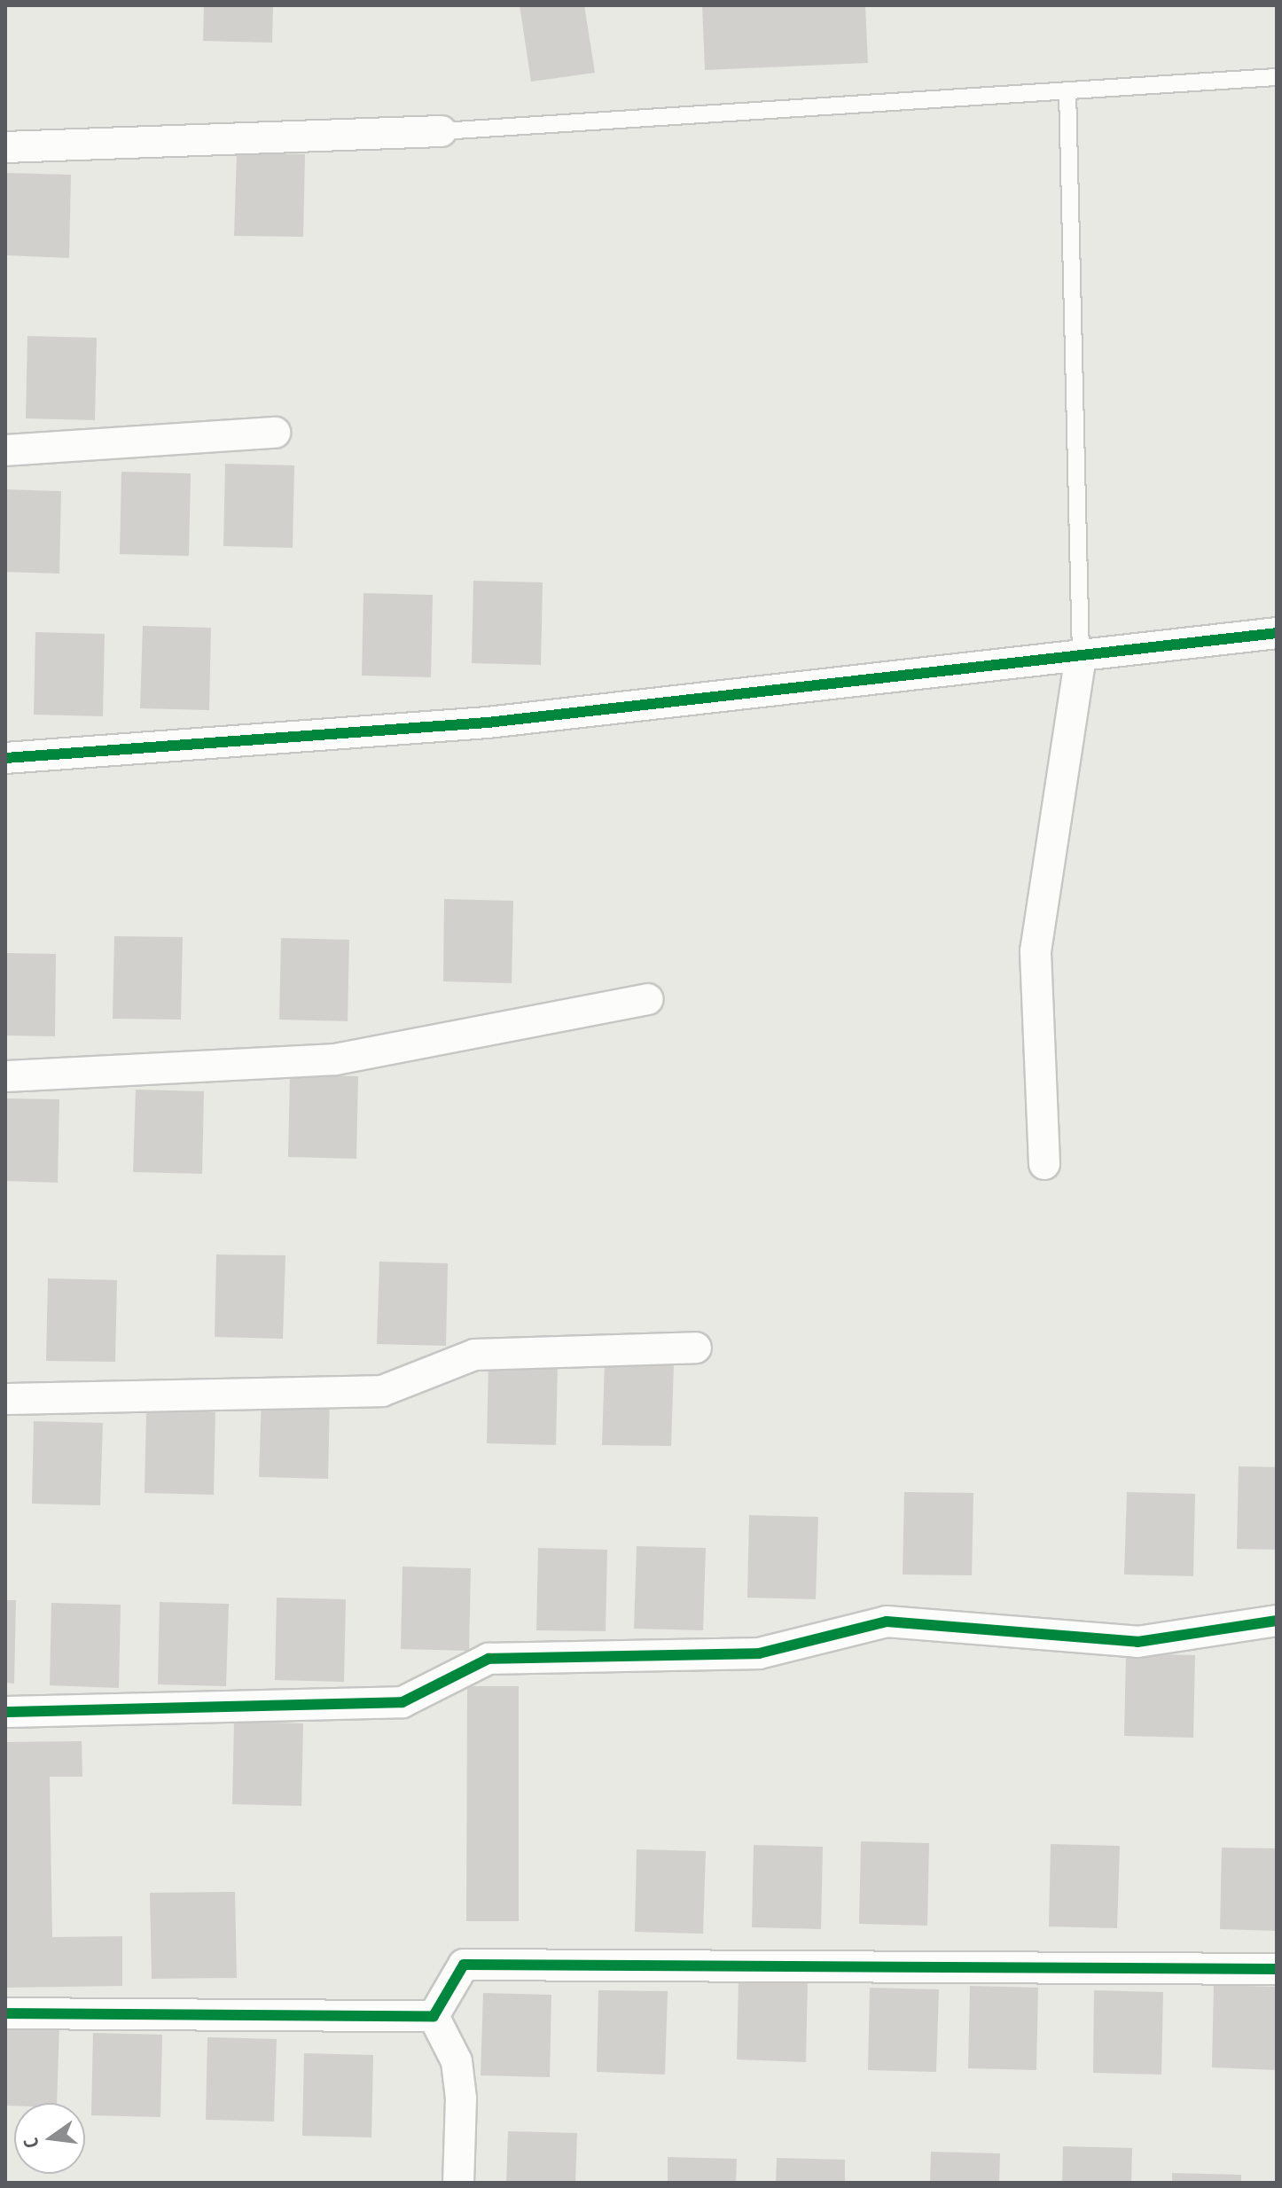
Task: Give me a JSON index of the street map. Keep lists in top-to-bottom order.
{
  "north": "left"
}
